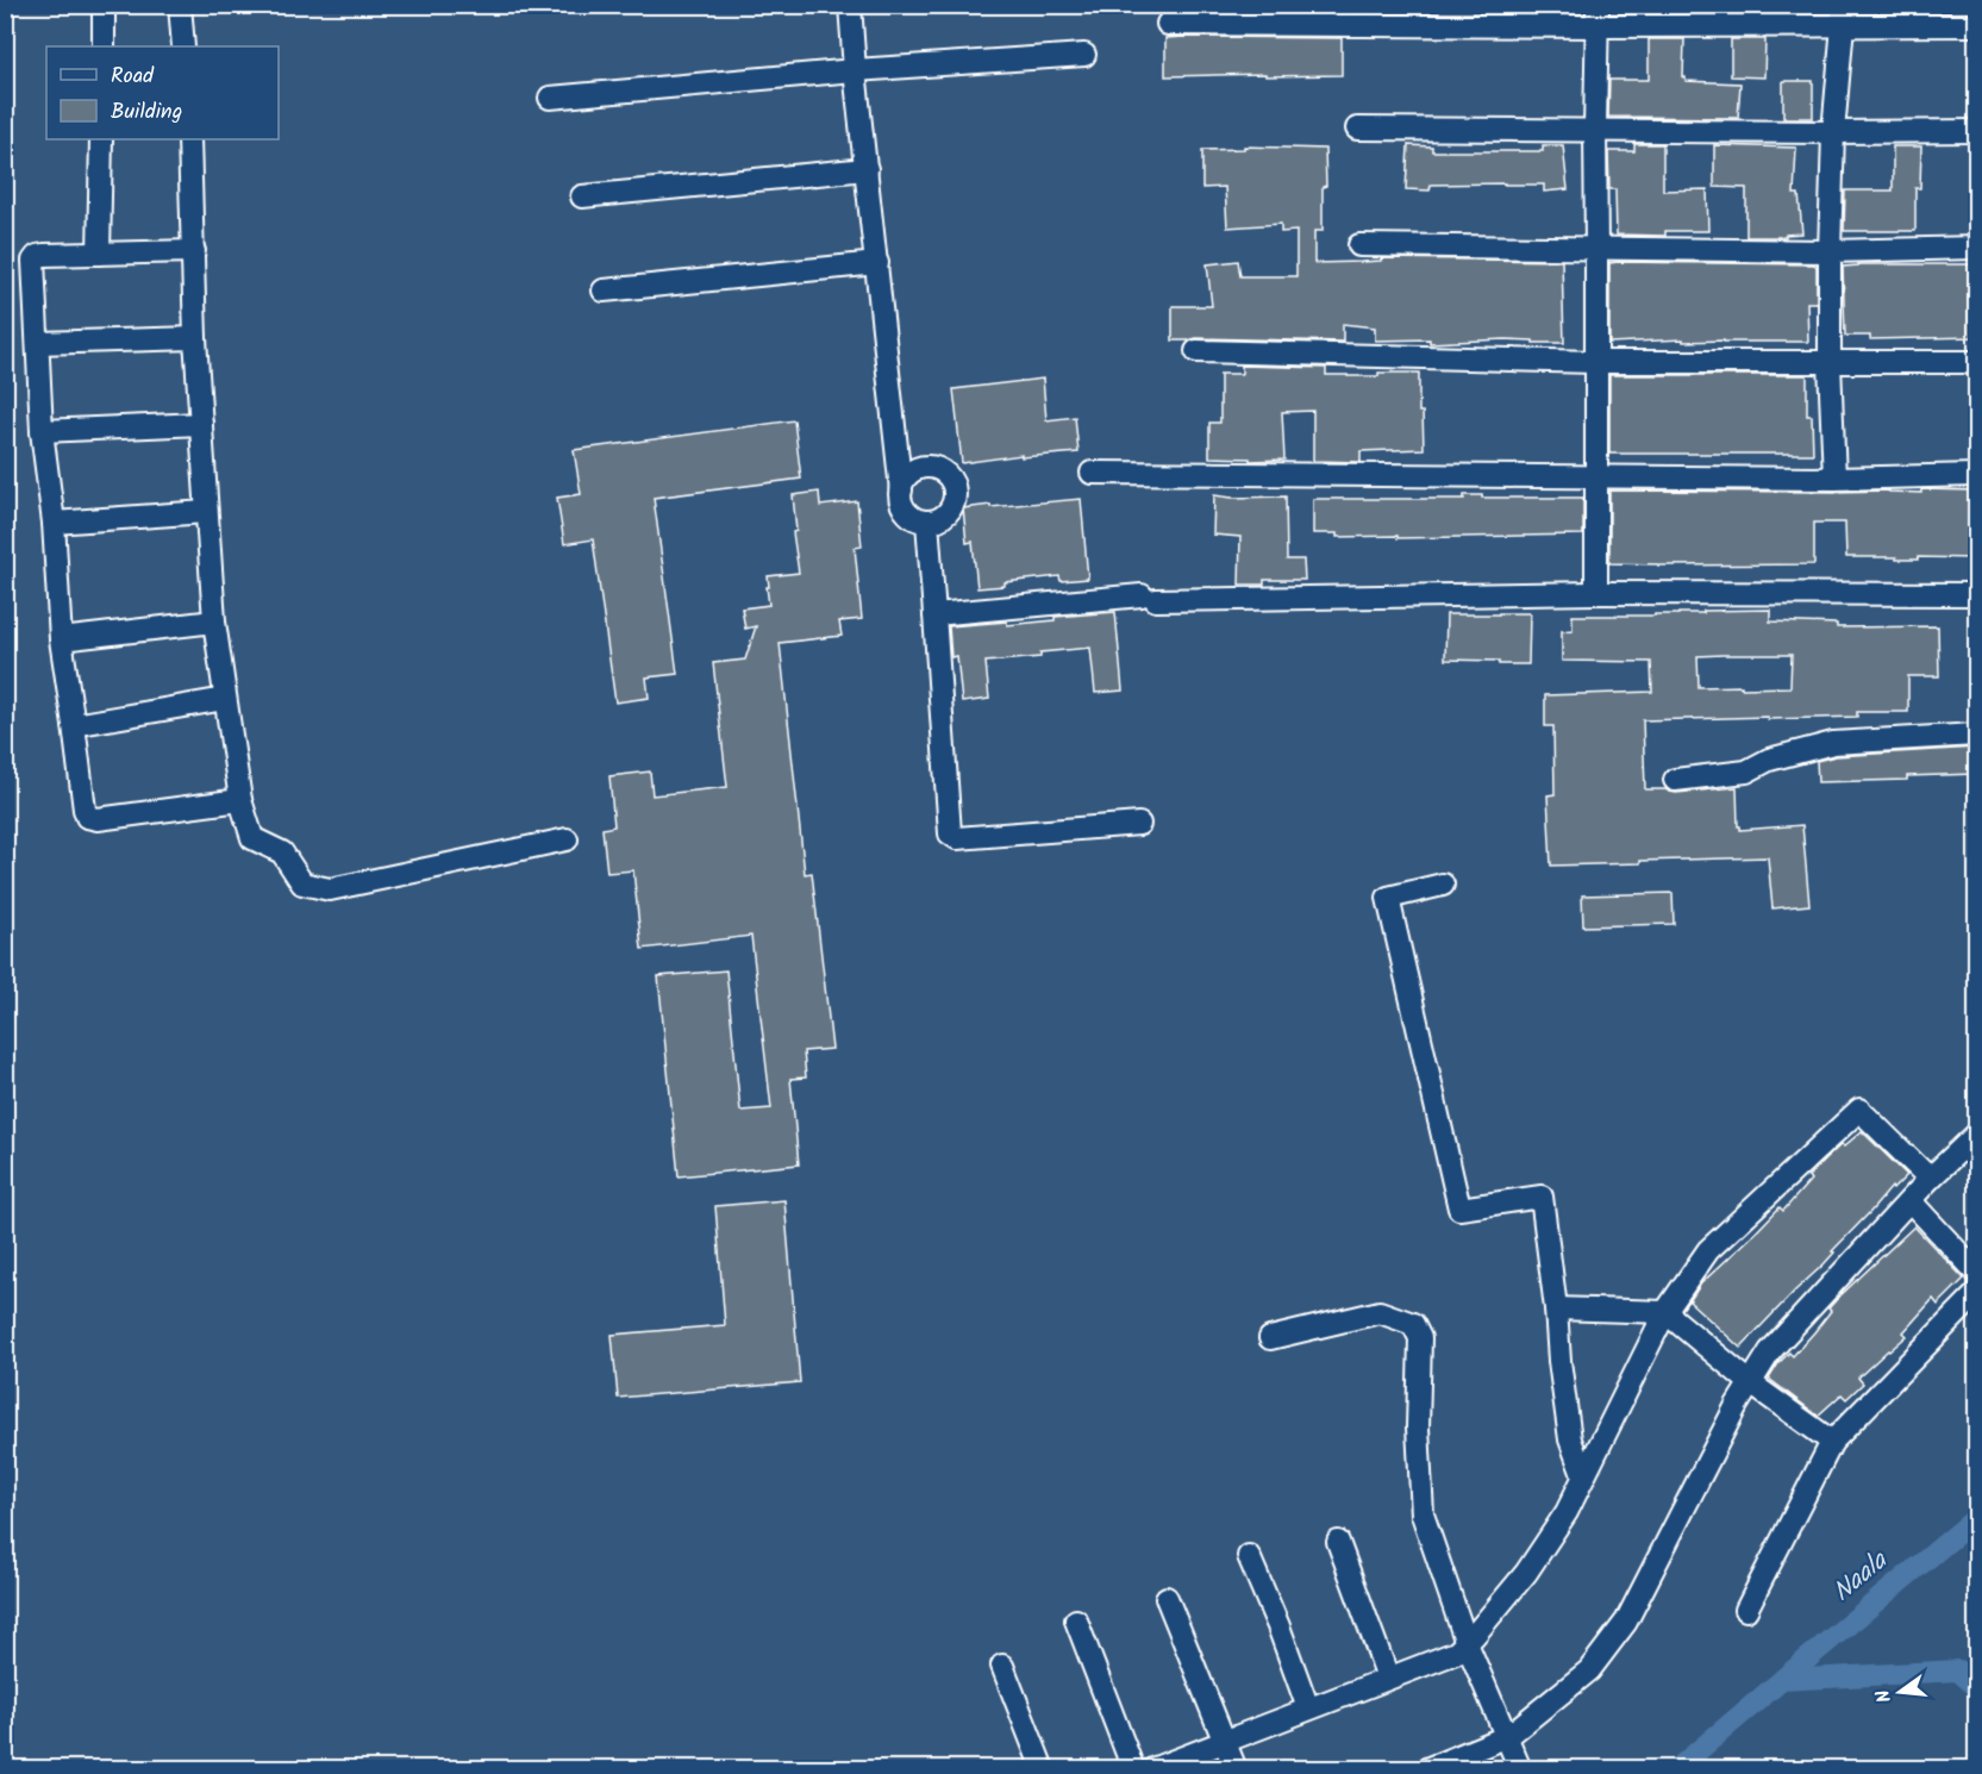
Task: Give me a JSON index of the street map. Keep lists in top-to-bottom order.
{
  "water": ["Naala"],
  "legend": ["Road", "Building"],
  "north": "left"
}
